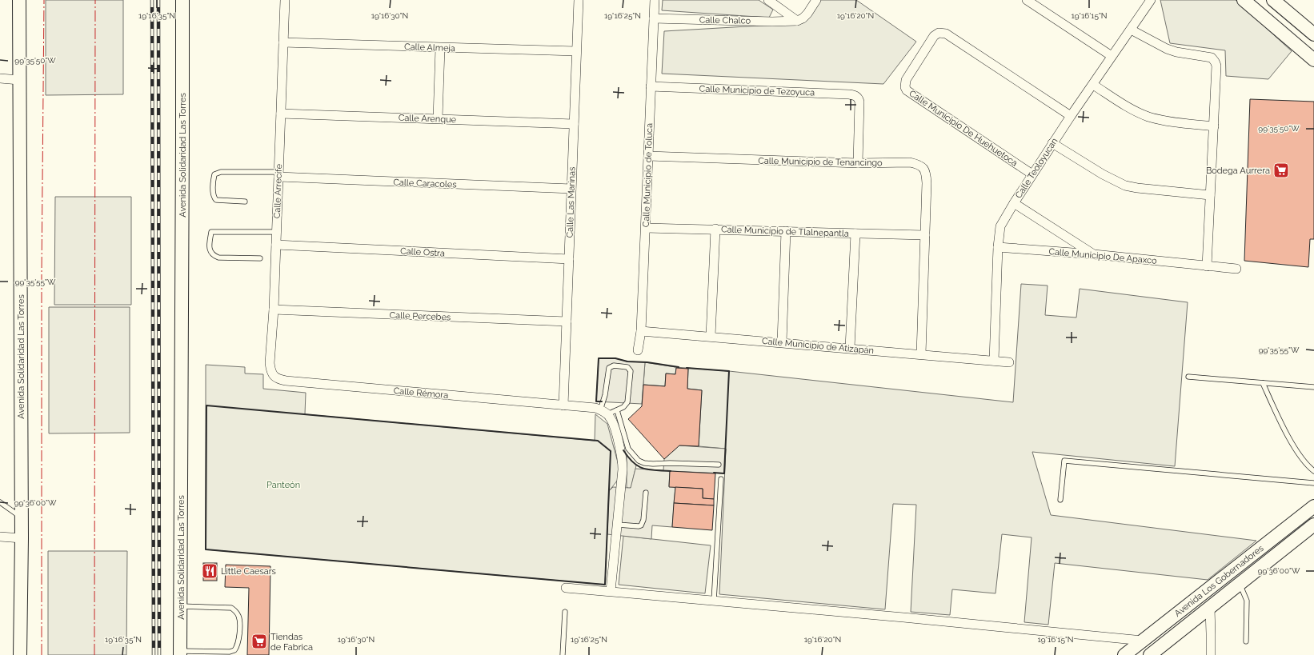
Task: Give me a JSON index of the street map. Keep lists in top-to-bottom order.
{
  "streets": {
    "main road": ["Avenida Solidaridad Las Torres", "Avenida Los Gobernadores"],
    "street": [
      "Calle Chalco",
      "Calle Almeja",
      "Calle Municipio de Tezoyuca",
      "Calle Arenque",
      "Calle Municipio De Huehuetoca",
      "Calle Municipio de Tenancingo",
      "Calle Teoloyucan",
      "Calle Municipio de Toluca",
      "Calle Caracoles",
      "Calle Arrecife",
      "Calle Las Marinas",
      "Calle Municipio de Tlalnepantla",
      "Calle Ostra",
      "Calle Municipio De Apaxco",
      "Calle Percebes",
      "Calle Municipio de Atizapán",
      "Calle Rémora"
    ]
  },
  "crossings": [
    ["Calle Chalco", "Calle Municipio de Toluca"],
    ["Calle Almeja", "Calle Arrecife"],
    ["Calle Almeja", "Calle Las Marinas"],
    ["Calle Municipio de Tezoyuca", "Calle Municipio de Tenancingo"],
    ["Calle Municipio de Tezoyuca", "Calle Municipio de Toluca"],
    ["Calle Arenque", "Calle Arrecife"],
    ["Calle Arenque", "Calle Las Marinas"],
    ["Calle Municipio De Huehuetoca", "Calle Teoloyucan"],
    ["Calle Municipio de Tenancingo", "Calle Municipio de Toluca"],
    ["Calle Municipio de Tenancingo", "Calle Municipio de Tlalnepantla"],
    ["Calle Teoloyucan", "Calle Municipio De Apaxco"],
    ["Calle Teoloyucan", "Calle Municipio de Atizapán"],
    ["Calle Municipio de Toluca", "Calle Municipio de Tlalnepantla"],
    ["Calle Municipio de Toluca", "Calle Municipio de Atizapán"],
    ["Calle Caracoles", "Calle Arrecife"],
    ["Calle Caracoles", "Calle Las Marinas"],
    ["Calle Arrecife", "Calle Ostra"],
    ["Calle Arrecife", "Calle Percebes"],
    ["Calle Arrecife", "Calle Rémora"],
    ["Calle Las Marinas", "Calle Ostra"],
    ["Calle Las Marinas", "Calle Percebes"],
    ["Calle Las Marinas", "Calle Rémora"]
  ],
  "parks": ["Panteón"],
  "places": {
    "supermarket": ["Bodega Aurrera", "Tiendas de Fabrica"],
    "restaurant": ["Little Caesars"]
  },
  "coordinates": [
    "19°16'35\"N",
    "19°16'30\"N",
    "19°16'25\"N",
    "19°16'20\"N",
    "19°16'15\"N",
    "99°35'50\"W",
    "99°35'55\"W",
    "99°36'00\"W"
  ]
}
